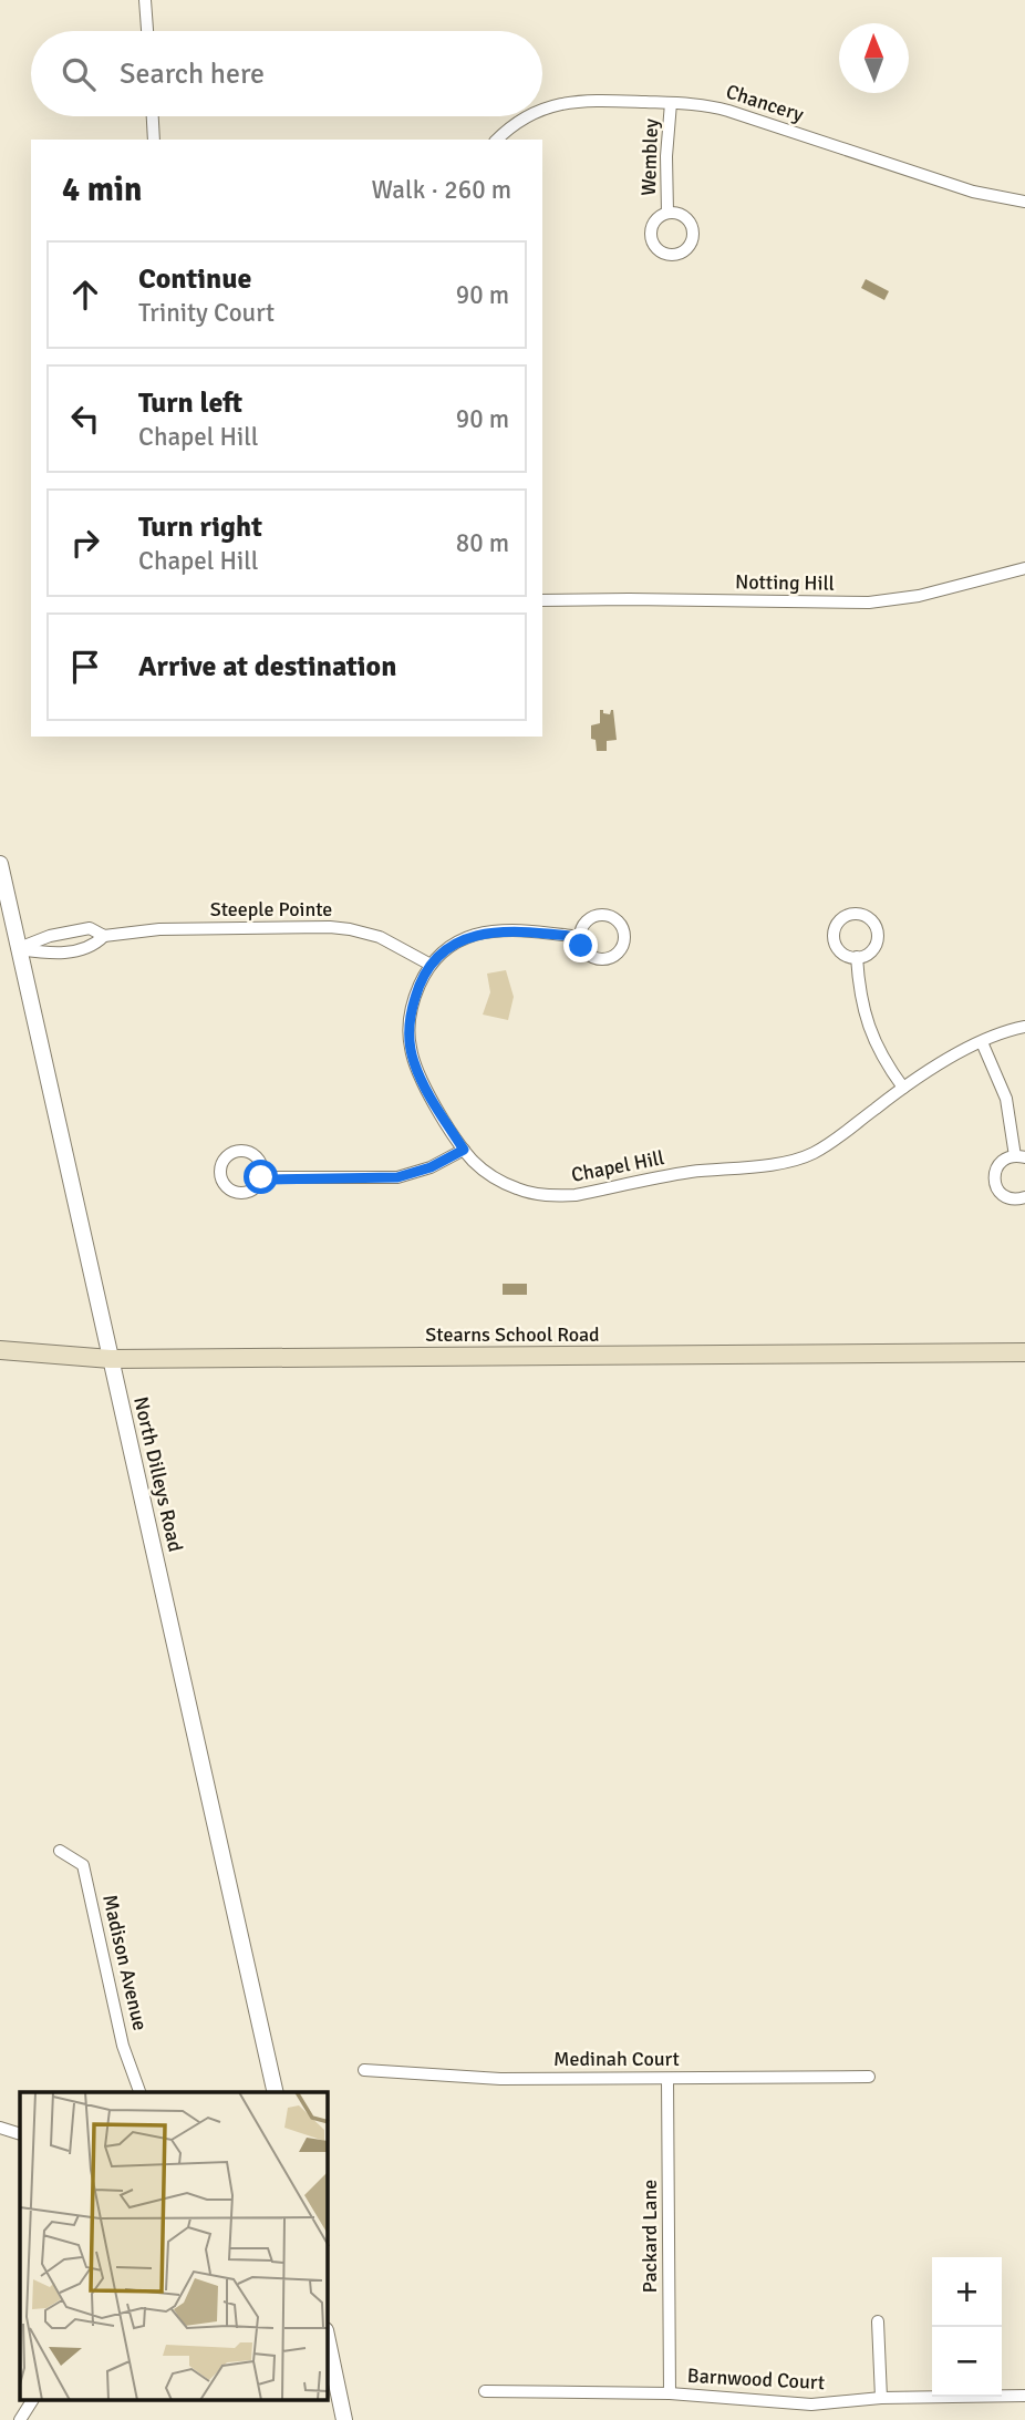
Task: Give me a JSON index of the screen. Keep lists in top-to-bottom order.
{
  "streets": {
    "main road": ["Stearns School Road"],
    "street": [
      "Chancery",
      "Wembley",
      "Notting Hill",
      "Steeple Pointe",
      "Chapel Hill",
      "North Dilleys Road",
      "Madison Avenue",
      "Medinah Court",
      "Packard Lane",
      "Barnwood Court"
    ]
  },
  "crossings": [
    ["Chancery", "Wembley"],
    ["Steeple Pointe", "Chapel Hill"],
    ["Steeple Pointe", "North Dilleys Road"],
    ["Stearns School Road", "North Dilleys Road"],
    ["Medinah Court", "Packard Lane"],
    ["Packard Lane", "Barnwood Court"]
  ],
  "north": "top",
  "page": {
    "search": "Search here",
    "heading": ["4 min", "Walk · 260 m"],
    "list": [
      ["Continue", "Trinity Court", "90 m"],
      ["Turn left", "Chapel Hill", "90 m"],
      ["Turn right", "Chapel Hill", "80 m"],
      "Arrive at destination"
    ],
    "map_buttons": ["+", "−"]
  }
}
